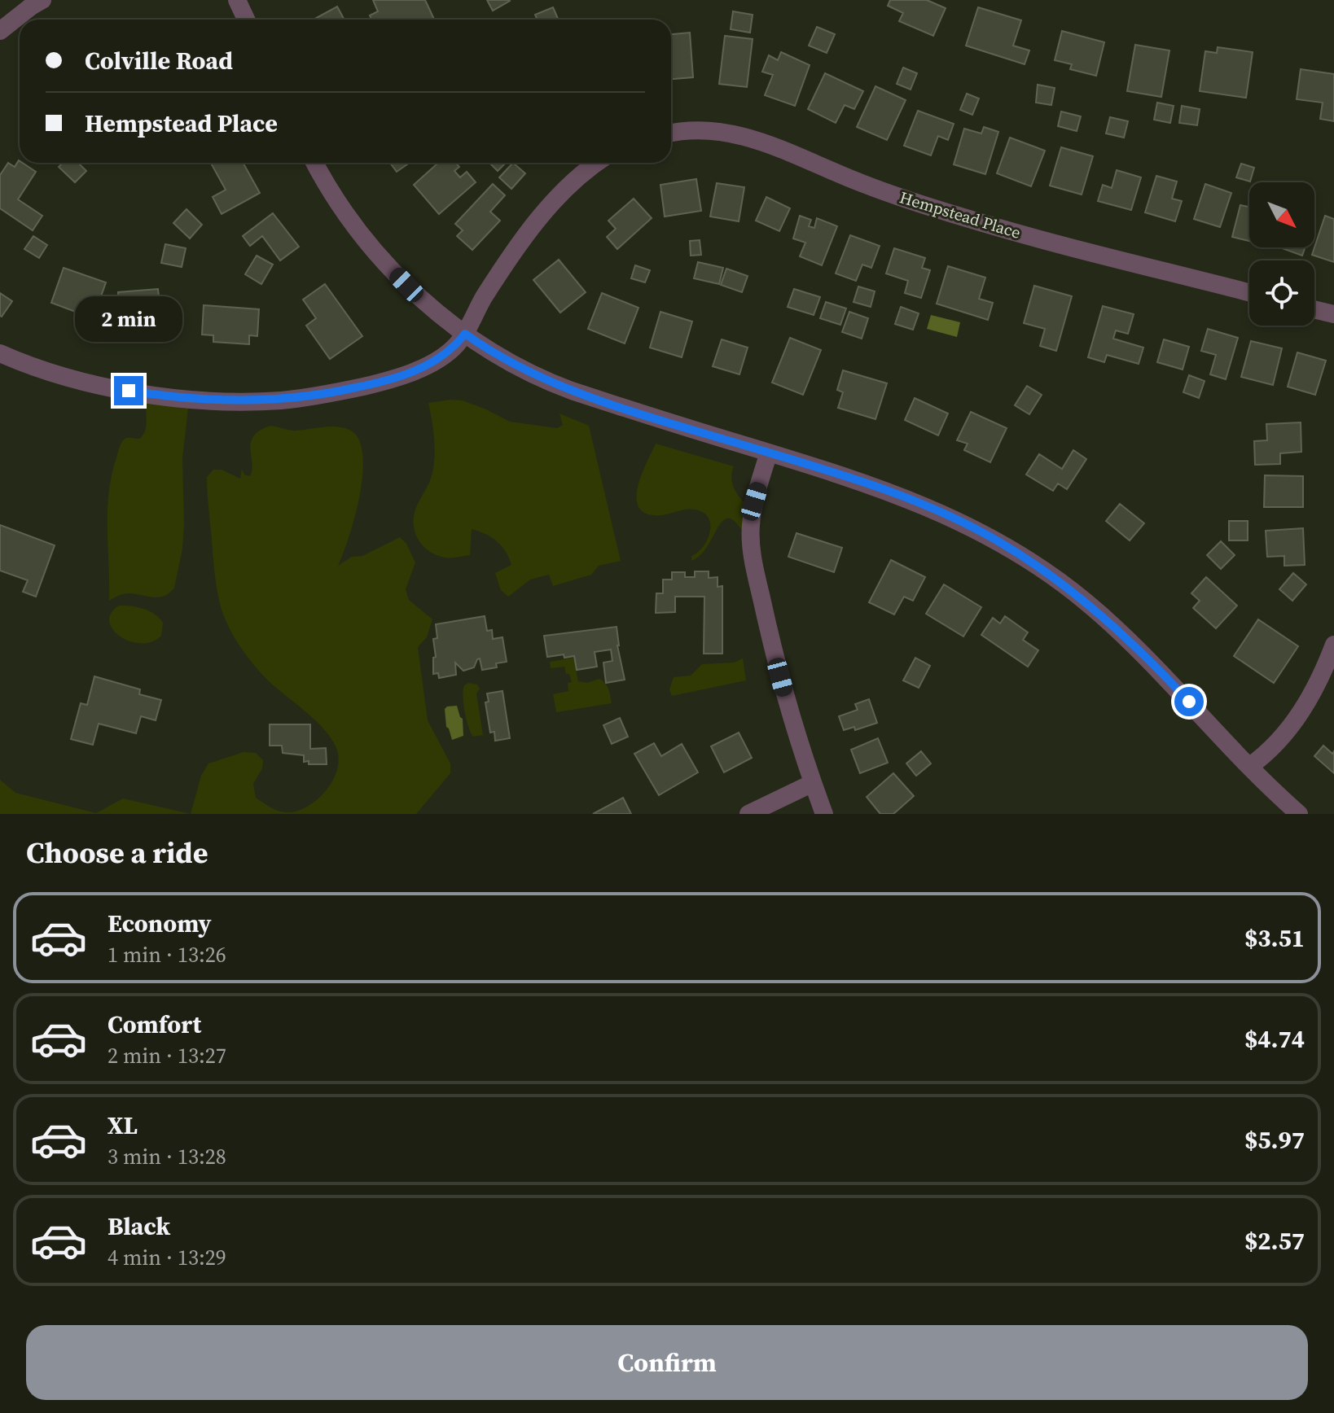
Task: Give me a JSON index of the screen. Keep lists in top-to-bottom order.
{
  "streets": {
    "street": ["Hempstead Place"]
  },
  "north": "bottom right",
  "page": {
    "banner": ["Colville Road", "Hempstead Place"],
    "bubble": "2 min",
    "heading": "Choose a ride",
    "list": [
      {
        "name": "Economy",
        "note": "1 min · 13:26",
        "value": "$3.51"
      },
      {
        "name": "Comfort",
        "note": "2 min · 13:27",
        "value": "$4.74"
      },
      {
        "name": "XL",
        "note": "3 min · 13:28",
        "value": "$5.97"
      },
      {
        "name": "Black",
        "note": "4 min · 13:29",
        "value": "$2.57"
      }
    ],
    "buttons": "Confirm"
  }
}
